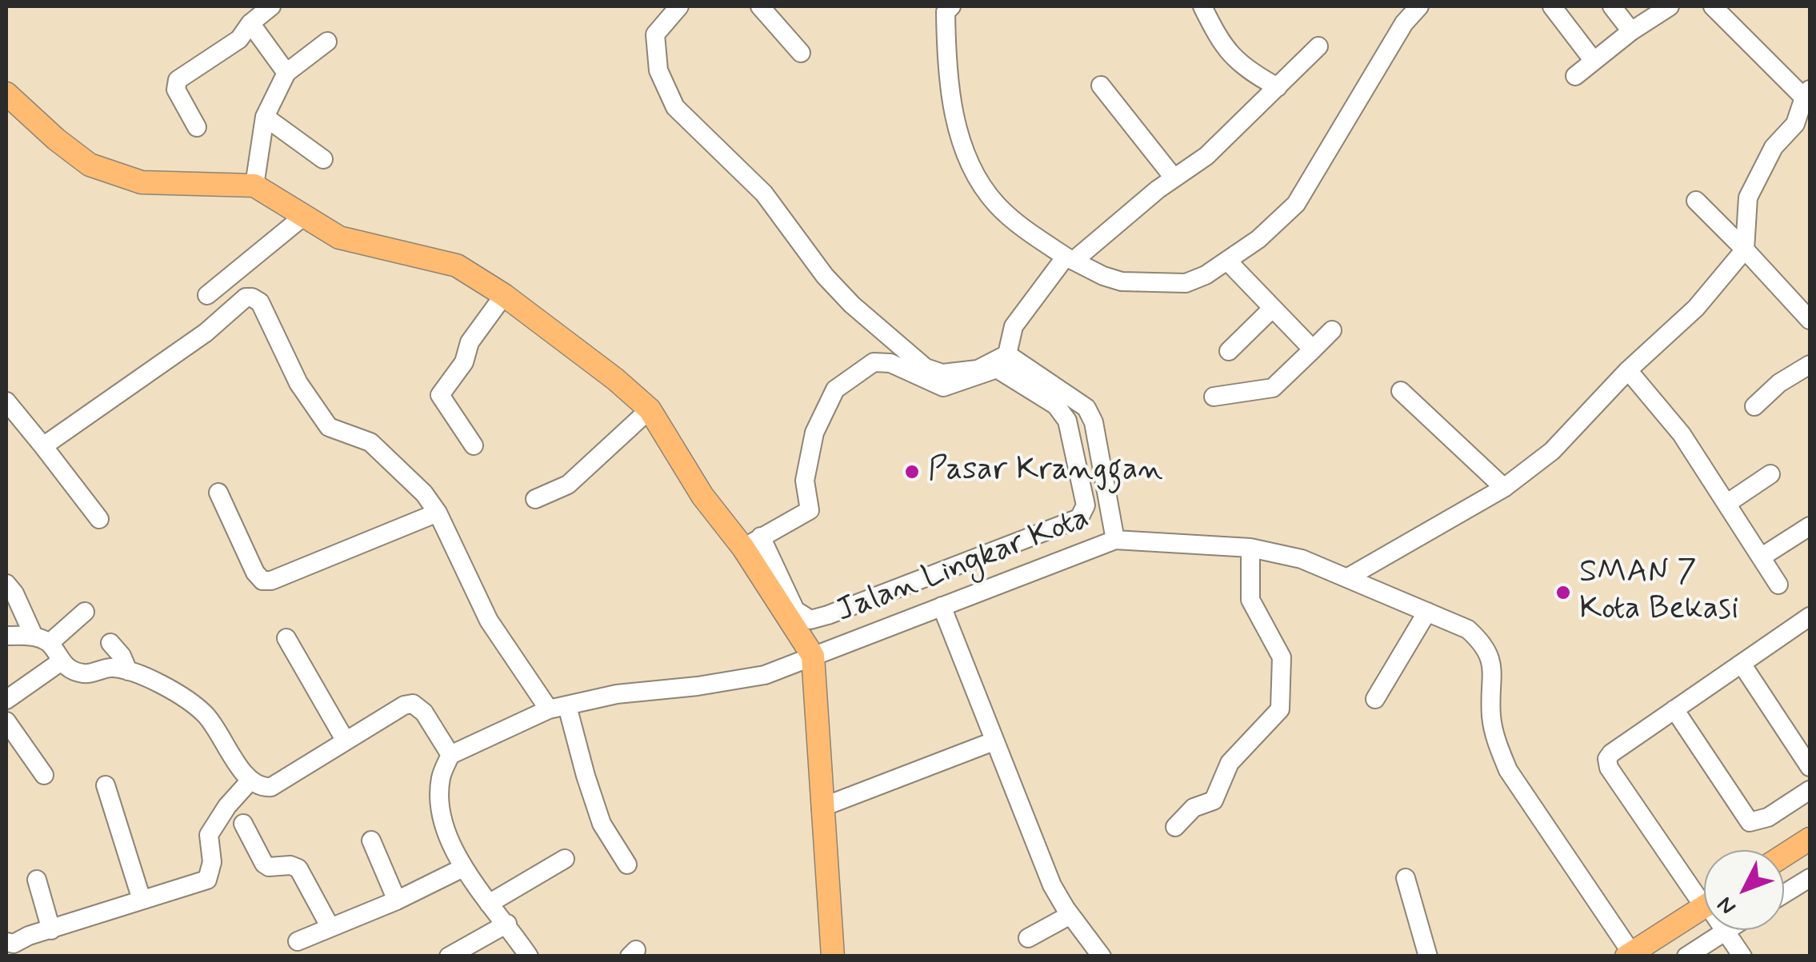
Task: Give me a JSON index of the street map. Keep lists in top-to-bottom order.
{
  "streets": {
    "street": ["Jalan Lingkar Kota"]
  },
  "places": ["Pasar Kranggan", "SMAN 7 Kota Bekasi"],
  "north": "bottom left"
}
